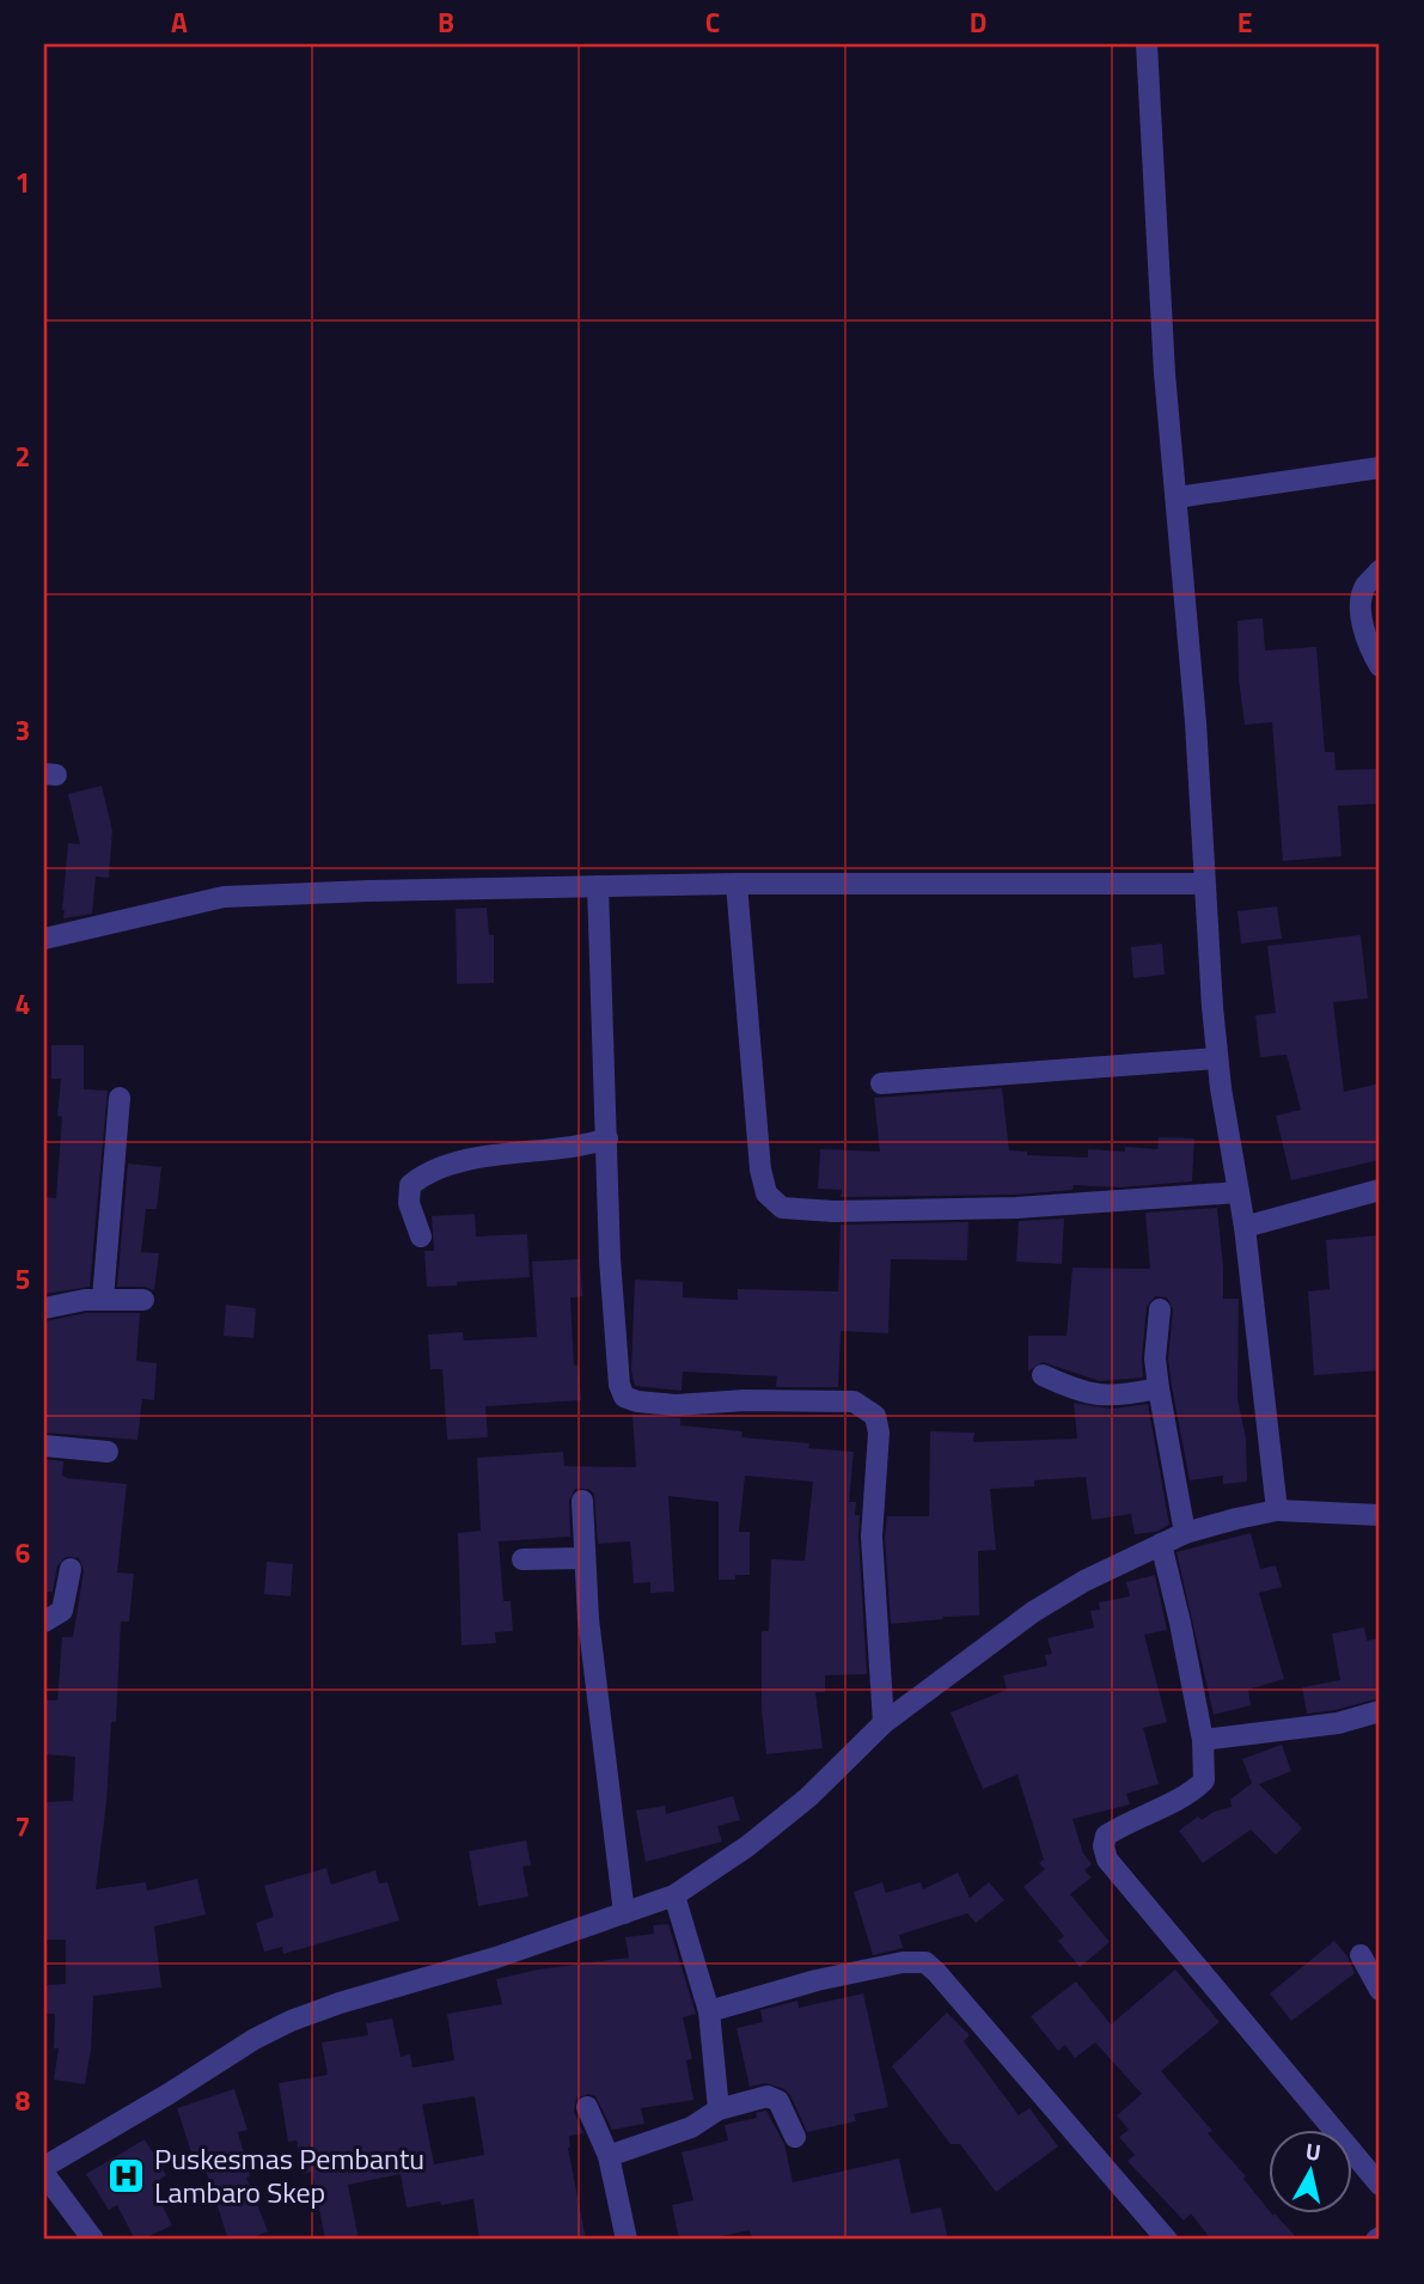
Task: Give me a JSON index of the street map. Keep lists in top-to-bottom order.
{
  "places": {
    "hospital": ["Puskesmas Pembantu Lambaro Skep"]
  },
  "north": "top",
  "grid": {
    "columns": [
      "A",
      "B",
      "C",
      "D",
      "E"
    ],
    "rows": [
      "1",
      "2",
      "3",
      "4",
      "5",
      "6",
      "7",
      "8"
    ]
  }
}
